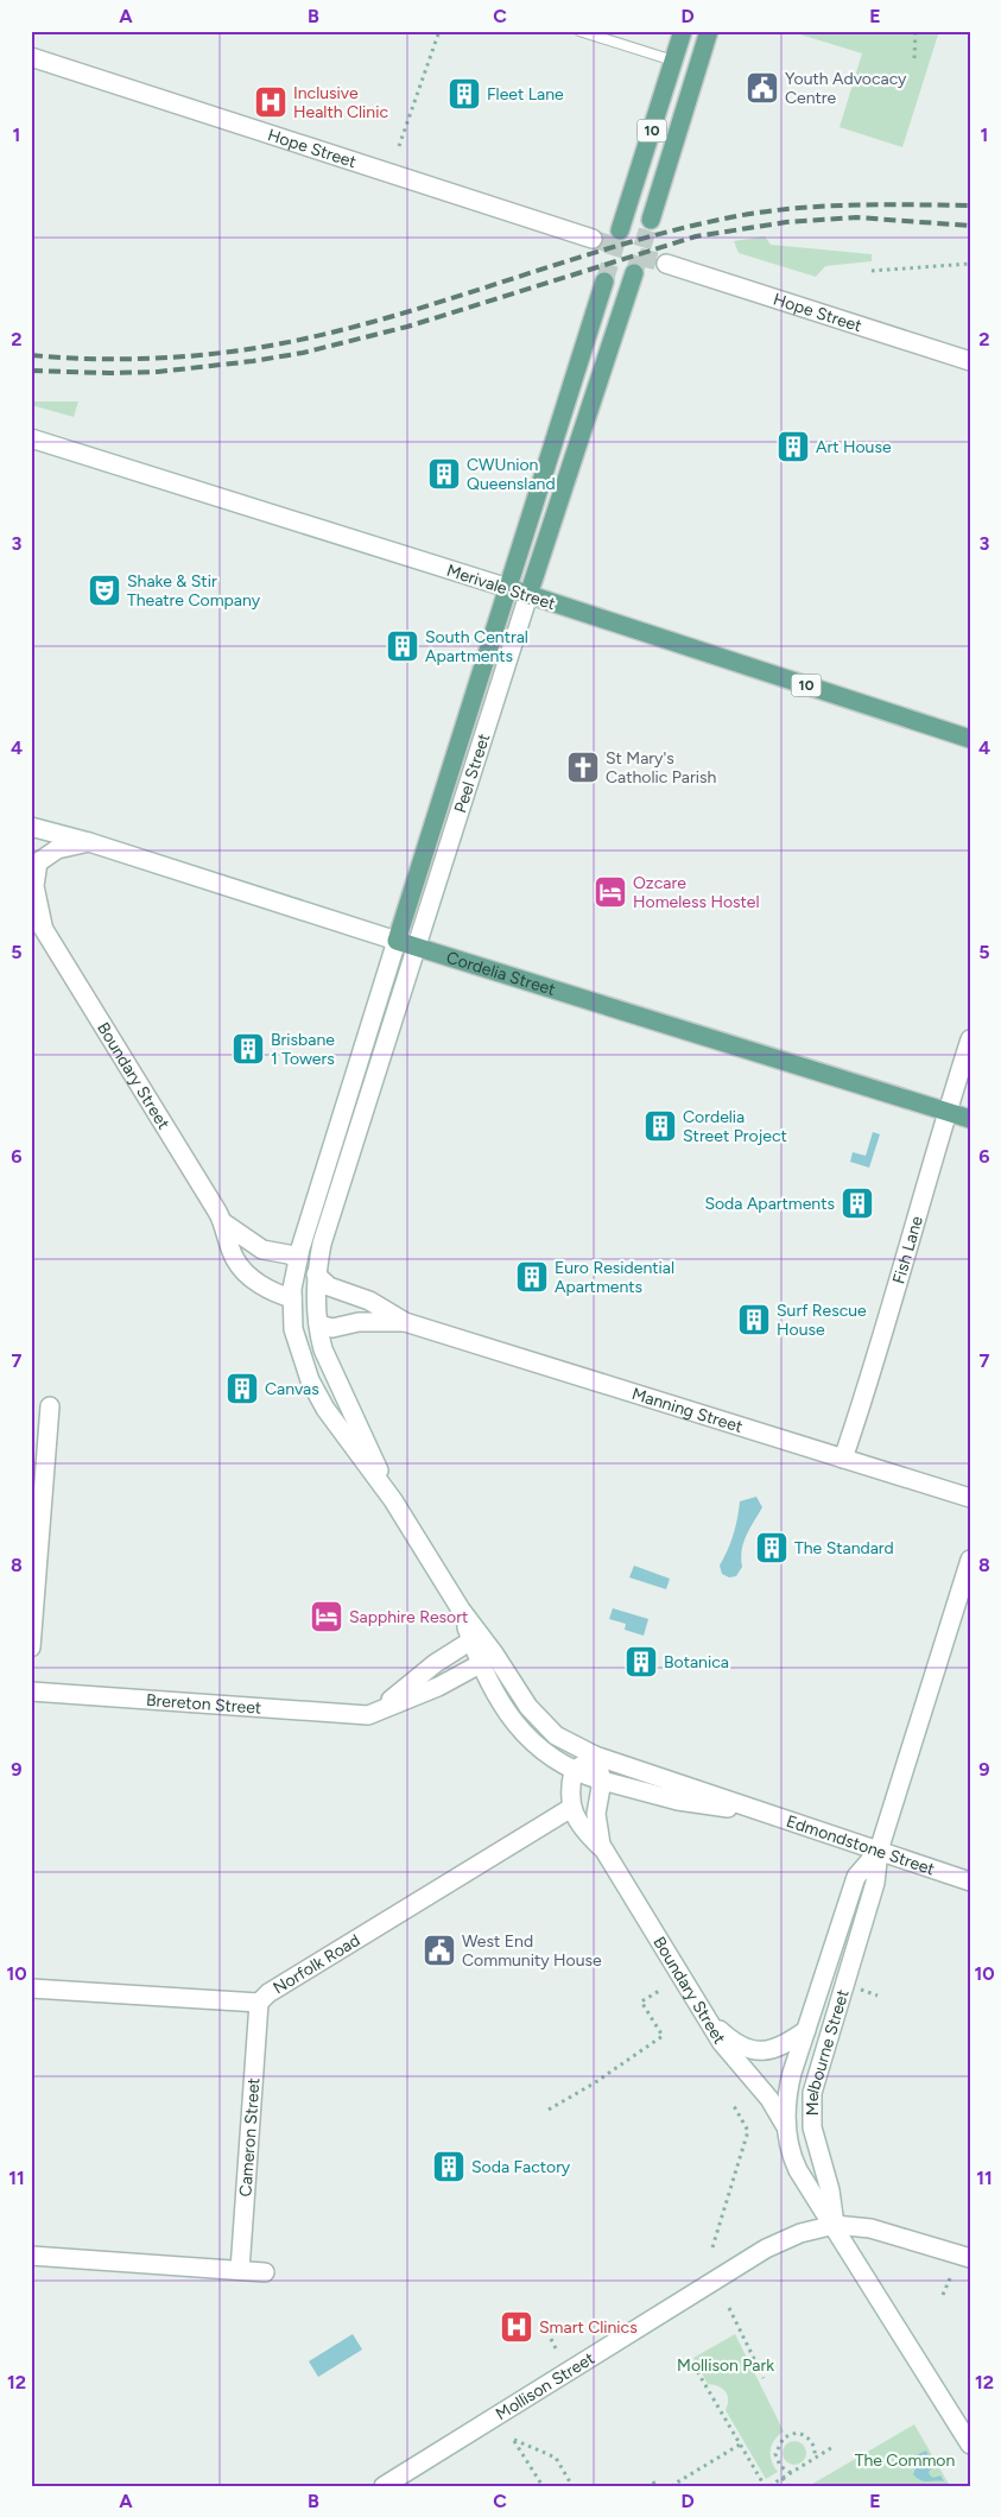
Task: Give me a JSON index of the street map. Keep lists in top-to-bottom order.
{
  "streets": {
    "main road": [
      "10",
      "Merivale Street",
      "Peel Street",
      "Cordelia Street"
    ],
    "street": [
      "Hope Street",
      "Boundary Street",
      "Fish Lane",
      "Manning Street",
      "Brereton Street",
      "Edmondstone Street",
      "Norfolk Road",
      "Melbourne Street",
      "Cameron Street",
      "Mollison Street"
    ]
  },
  "crossings": [
    ["Merivale Street", "Peel Street"],
    ["Peel Street", "Cordelia Street"],
    ["Peel Street", "Boundary Street"],
    ["Peel Street", "Manning Street"],
    ["Cordelia Street", "Boundary Street"],
    ["Cordelia Street", "Fish Lane"],
    ["Boundary Street", "Manning Street"],
    ["Boundary Street", "Edmondstone Street"],
    ["Boundary Street", "Norfolk Road"],
    ["Boundary Street", "Melbourne Street"],
    ["Fish Lane", "Manning Street"],
    ["Edmondstone Street", "Melbourne Street"],
    ["Norfolk Road", "Cameron Street"],
    ["Melbourne Street", "Mollison Street"]
  ],
  "parks": ["Mollison Park", "The Common"],
  "places": {
    "public building": ["Youth Advocacy Centre", "West End Community House"],
    "building": [
      "Fleet Lane",
      "Art House",
      "CWUnion Queensland",
      "South Central Apartments",
      "Brisbane 1 Towers",
      "Cordelia Street Project",
      "Soda Apartments",
      "Euro Residential Apartments",
      "Surf Rescue House",
      "Canvas",
      "The Standard",
      "Botanica",
      "Soda Factory"
    ],
    "hospital": ["Inclusive Health Clinic", "Smart Clinics"],
    "theatre": ["Shake & Stir Theatre Company"],
    "church": ["St Mary's Catholic Parish"],
    "hotel": ["Ozcare Homeless Hostel", "Sapphire Resort"]
  },
  "grid": {
    "columns": [
      "A",
      "B",
      "C",
      "D",
      "E"
    ],
    "rows": [
      "1",
      "2",
      "3",
      "4",
      "5",
      "6",
      "7",
      "8",
      "9",
      "10",
      "11",
      "12"
    ]
  }
}
